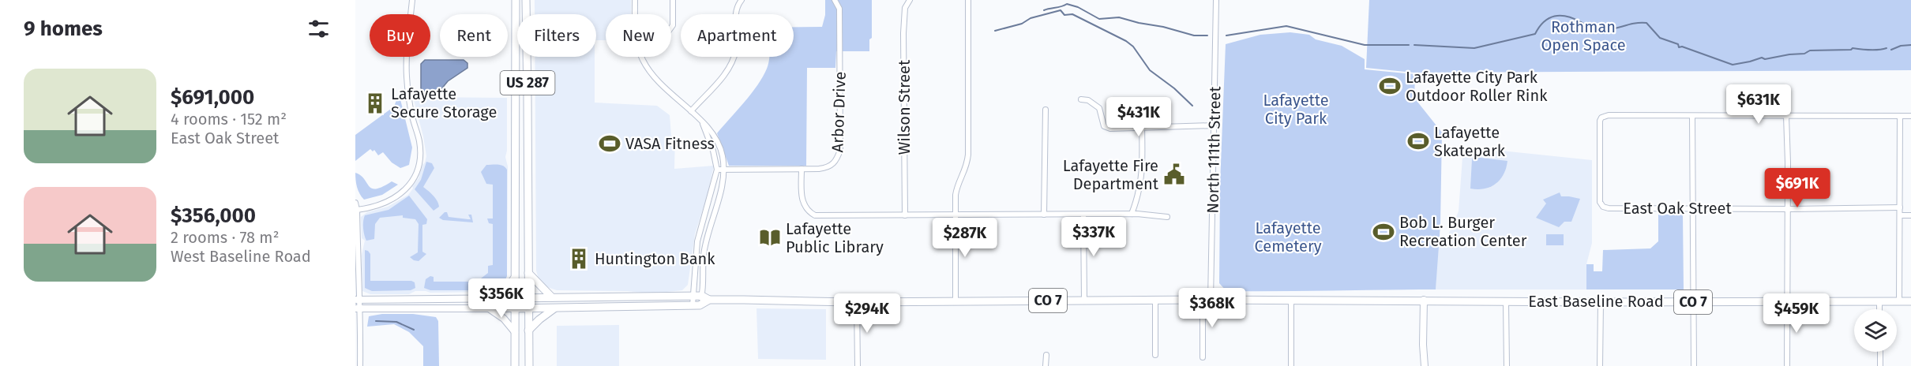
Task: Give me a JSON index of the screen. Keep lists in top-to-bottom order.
{
  "streets": {
    "main road": ["US 287", "CO 7", "East Baseline Road"],
    "street": [
      "Wilson Street",
      "Arbor Drive",
      "North 111th Street",
      "East Oak Street"
    ]
  },
  "crossings": [
    ["North 111th Street", "CO 7"],
    ["CO 7", "East Baseline Road"]
  ],
  "parks": ["Rothman Open Space", "Lafayette City Park", "Lafayette Cemetery"],
  "places": {
    "sports": [
      "Lafayette City Park Outdoor Roller Rink",
      "Lafayette Skatepark",
      "VASA Fitness",
      "Bob L. Burger Recreation Center"
    ],
    "building": ["Lafayette Secure Storage", "Huntington Bank"],
    "public building": ["Lafayette Fire Department"],
    "library": ["Lafayette Public Library"]
  },
  "page": {
    "heading": "9 homes",
    "chip": [
      "Buy",
      "Rent",
      "Filters",
      "New",
      "Apartment"
    ],
    "list": [
      {
        "name": "$691,000",
        "note": "4 rooms · 152 m² · East Oak Street"
      },
      {
        "name": "$356,000",
        "note": "2 rooms · 78 m² · West Baseline Road"
      }
    ],
    "price": [
      "$631K",
      "$431K",
      "$691K",
      "$337K",
      "$287K",
      "$356K",
      "$368K",
      "$294K",
      "$459K"
    ]
  }
}
